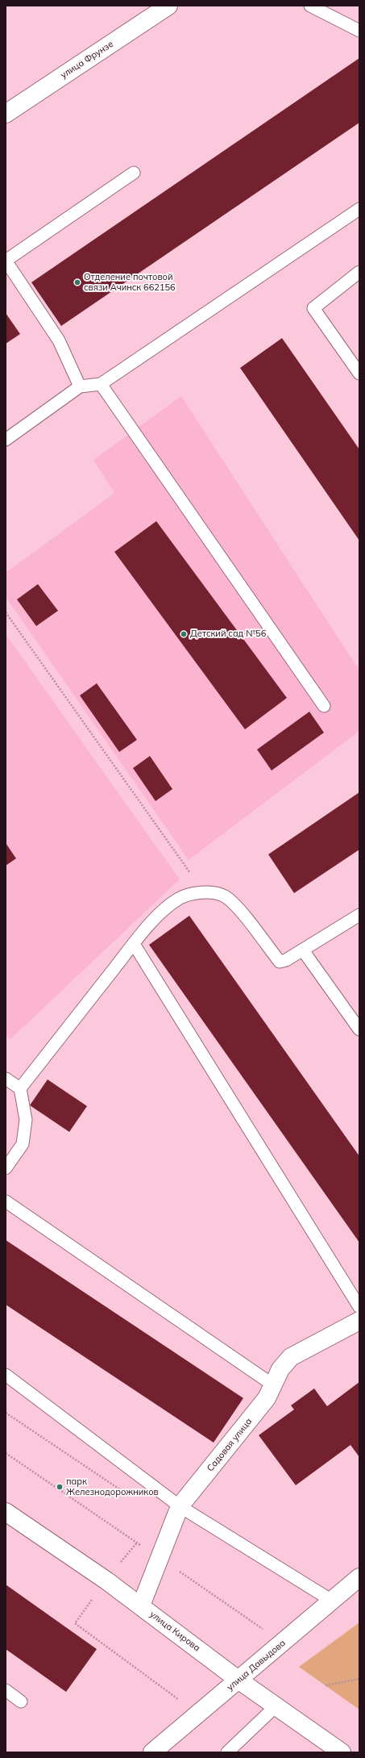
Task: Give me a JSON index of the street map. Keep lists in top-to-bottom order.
{
  "streets": {
    "street": [
      "улица Фрунзе",
      "Садовая улица",
      "улица Кирова",
      "улица Давыдова"
    ]
  },
  "crossings": [
    ["Садовая улица", "улица Кирова"],
    ["улица Кирова", "улица Давыдова"]
  ],
  "places": ["Отделение почтовой связи Ачинск 662156", "Детский сад №56", "парк Железнодорожников"]
}
